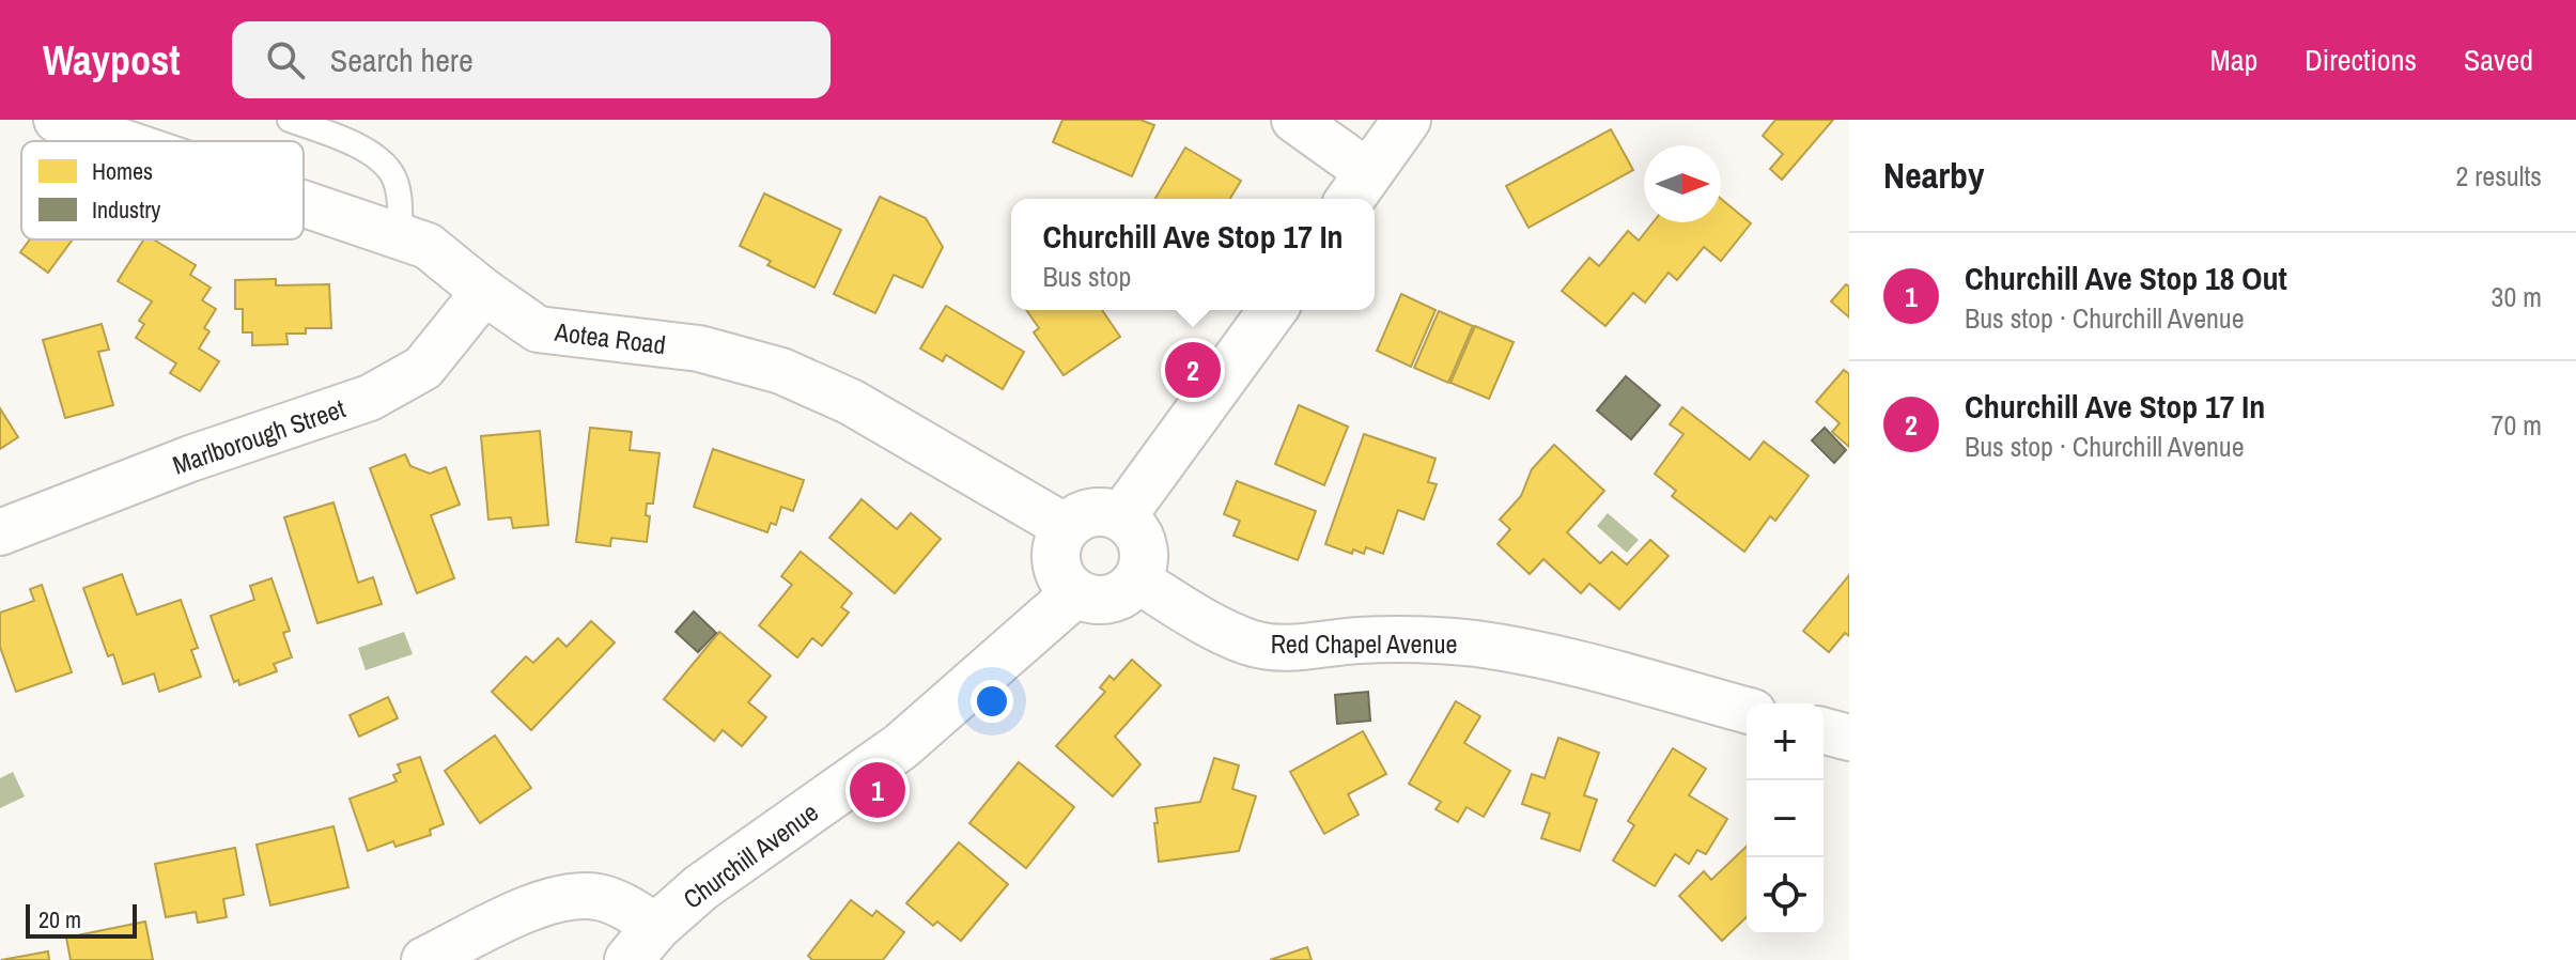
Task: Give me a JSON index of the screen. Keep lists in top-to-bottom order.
{
  "streets": {
    "street": [
      "Aotea Road",
      "Marlborough Street",
      "Red Chapel Avenue",
      "Churchill Avenue"
    ]
  },
  "crossings": [
    ["Aotea Road", "Marlborough Street"],
    ["Aotea Road", "Red Chapel Avenue"],
    ["Aotea Road", "Churchill Avenue"],
    ["Red Chapel Avenue", "Churchill Avenue"]
  ],
  "legend": ["Homes", "Industry"],
  "scale_bar": "20 m",
  "north": "right",
  "page": {
    "header": "Waypost",
    "search": "Search here",
    "nav": ["Map", "Directions", "Saved"],
    "heading": ["Nearby", "2 results"],
    "popup": ["Churchill Ave Stop 17 In", "Bus stop"],
    "list": [
      {
        "mark": "1",
        "name": "Churchill Ave Stop 18 Out",
        "note": "Bus stop · Churchill Avenue",
        "value": "30 m"
      },
      {
        "mark": "2",
        "name": "Churchill Ave Stop 17 In",
        "note": "Bus stop · Churchill Avenue",
        "value": "70 m"
      }
    ],
    "pins": ["2", "1"],
    "map_buttons": ["+", "−"],
    "scale": "20 m"
  }
}
